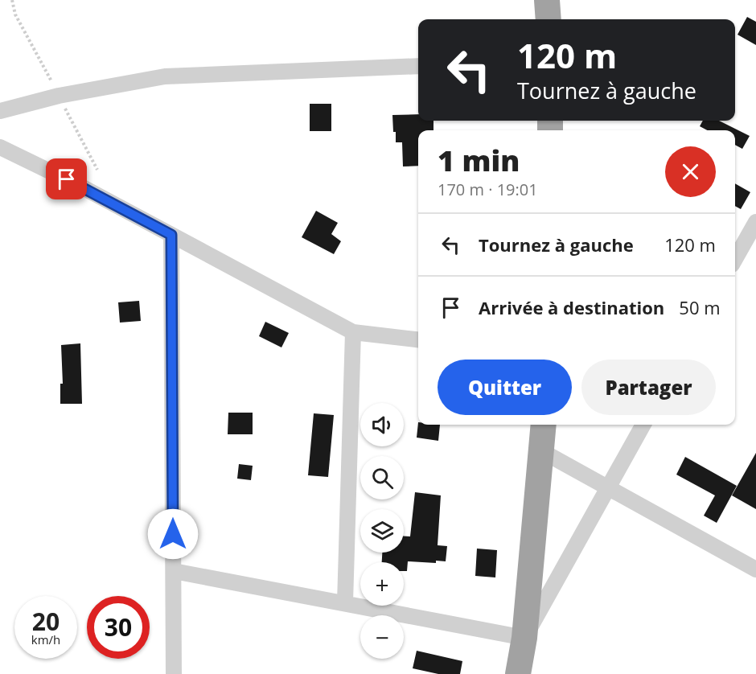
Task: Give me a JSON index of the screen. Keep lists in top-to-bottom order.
{
  "page": {
    "turn": ["120 m", "Tournez à gauche"],
    "heading": ["1 min", "170 m · 19:01"],
    "list": [
      {
        "name": "Tournez à gauche",
        "value": "120 m"
      },
      {
        "name": "Arrivée à destination",
        "value": "50 m"
      }
    ],
    "buttons": ["Quitter", "Partager"],
    "map_buttons": ["+", "−"],
    "speed": "20 km/h",
    "limit": "30"
  }
}
